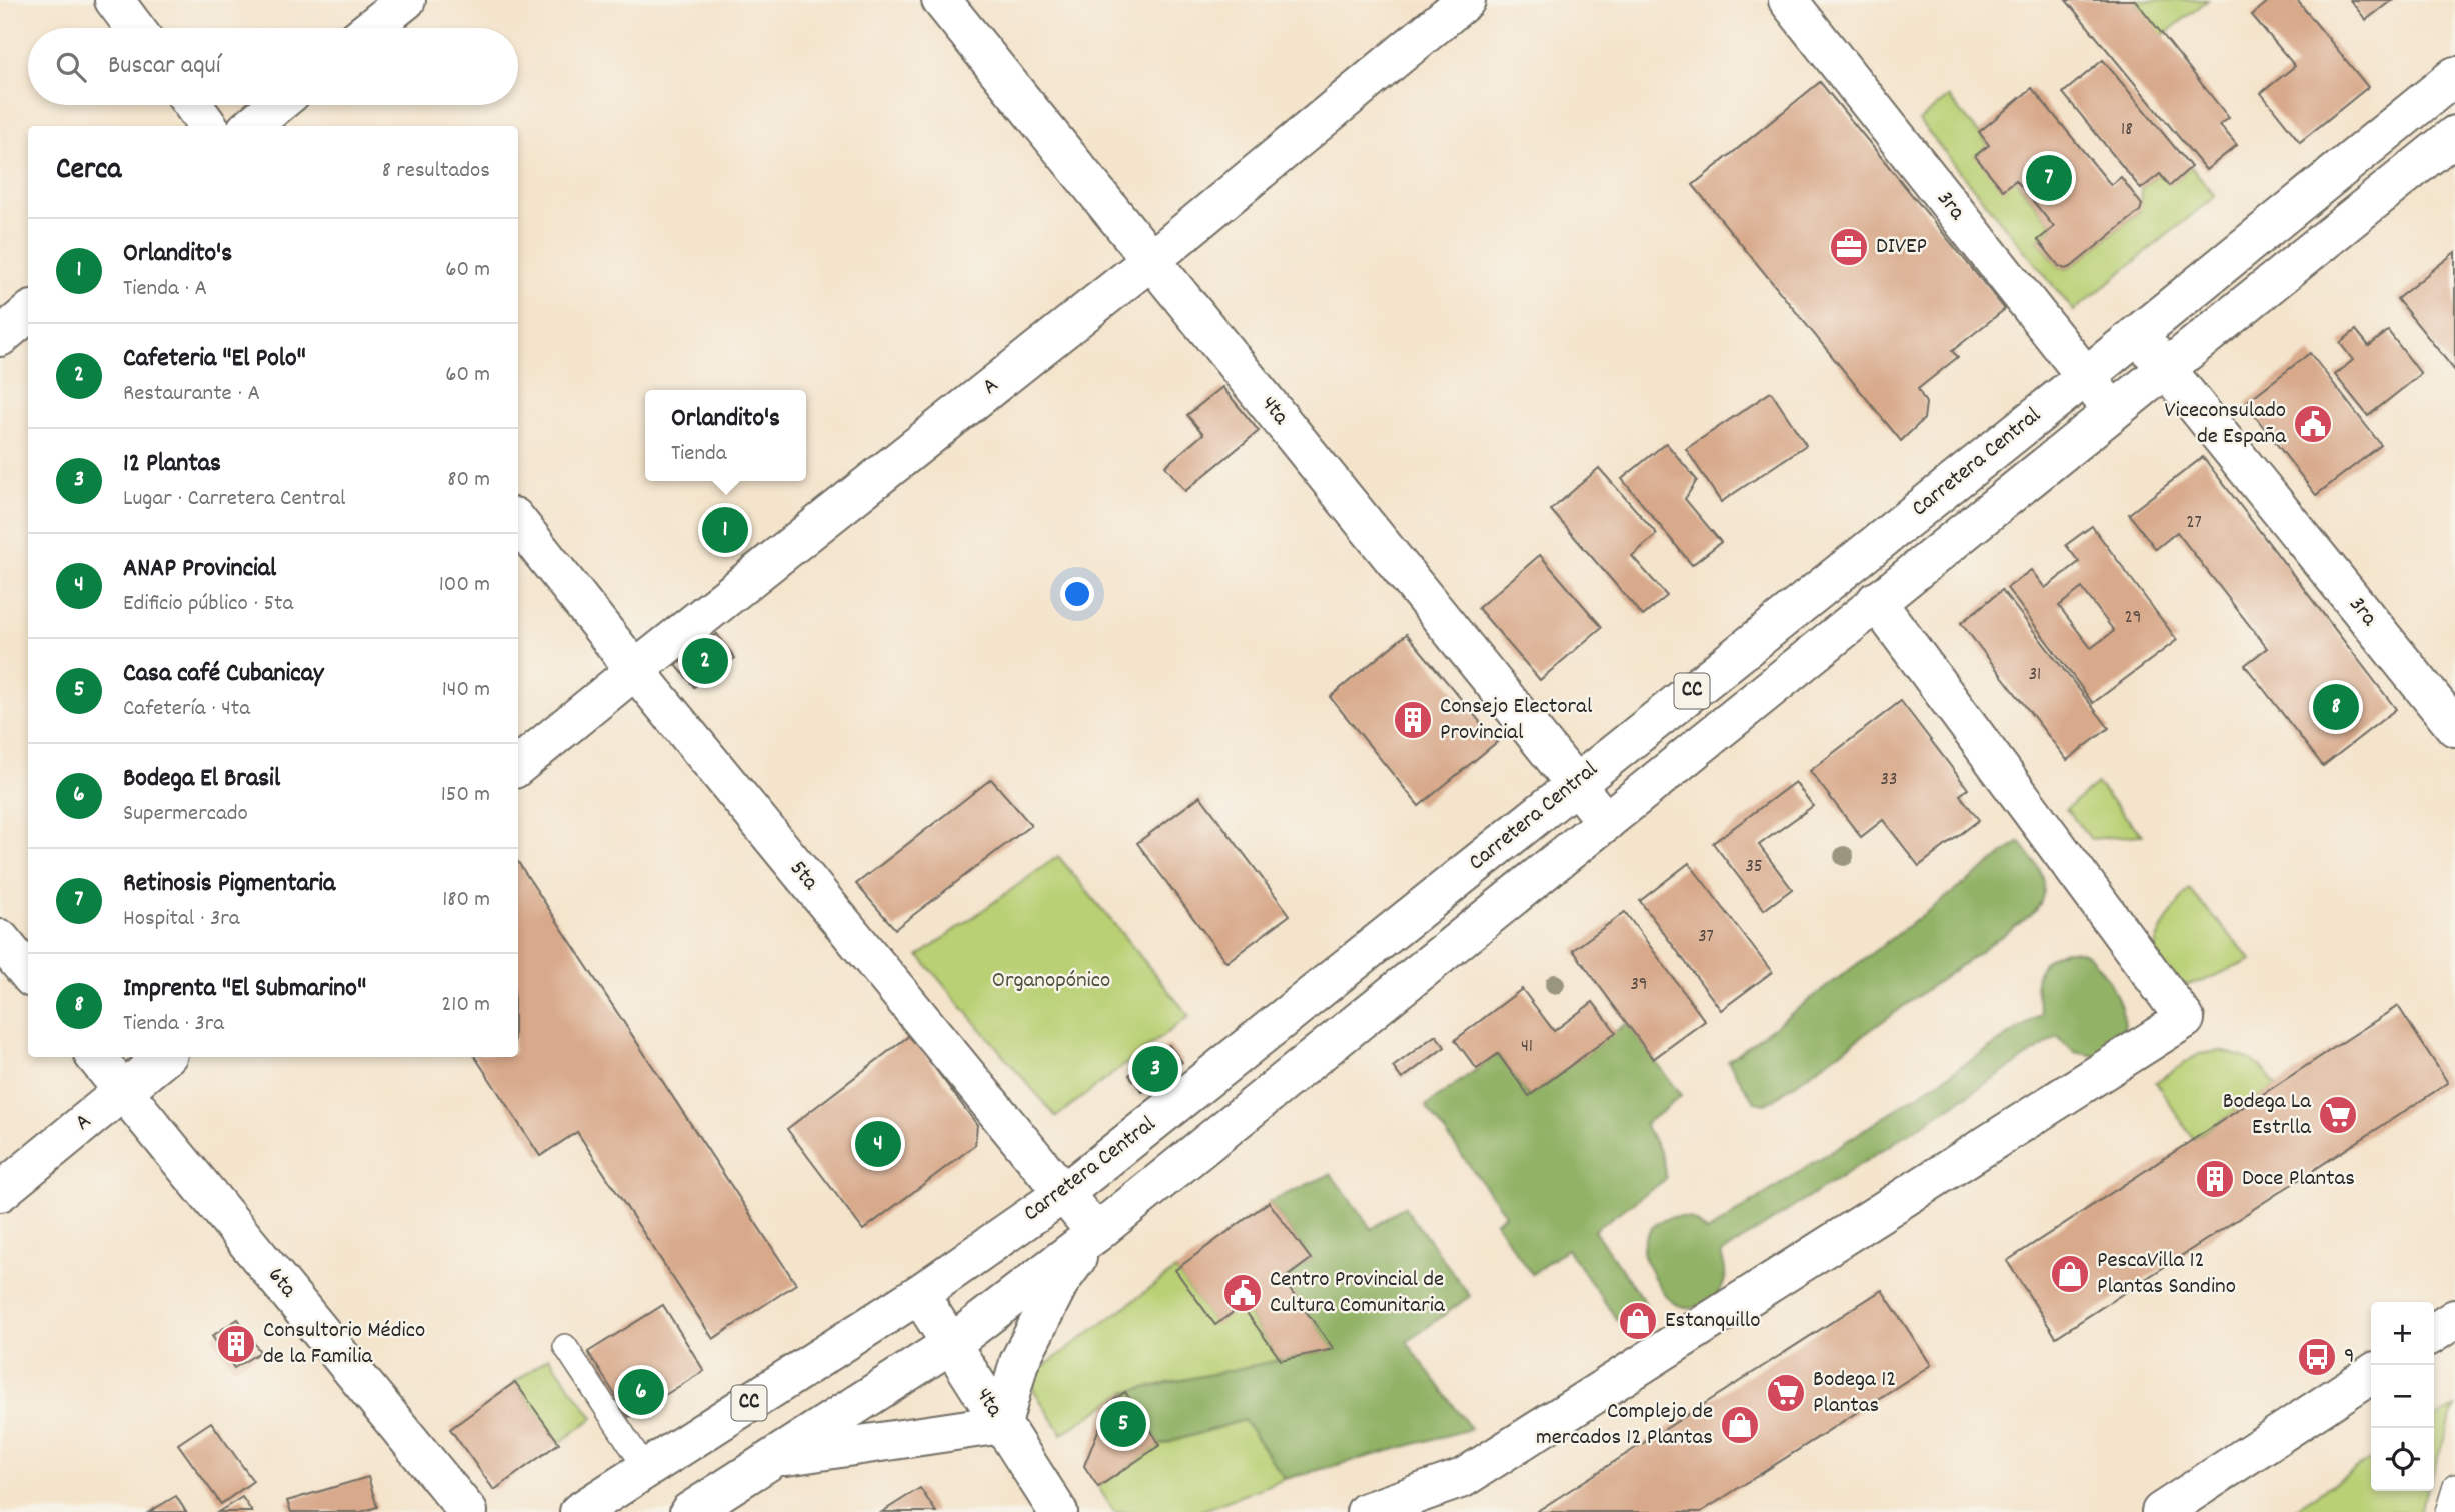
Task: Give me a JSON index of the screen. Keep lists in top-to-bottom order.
{
  "streets": {
    "street": [
      "3ra",
      "A",
      "4ta",
      "Carretera Central",
      "CC",
      "5ta",
      "6ta"
    ]
  },
  "crossings": [
    ["3ra", "Carretera Central"],
    ["A", "4ta"],
    ["A", "5ta"],
    ["A", "6ta"],
    ["4ta", "Carretera Central"],
    ["Carretera Central", "5ta"]
  ],
  "parks": ["Organopónico"],
  "places": {
    "office": ["DIVEP"],
    "public building": ["Viceconsulado de España", "Centro Provincial de Cultura Comunitaria"],
    "building": ["Consejo Electoral Provincial", "Doce Plantas", "Consultorio Médico de la Familia"],
    "supermarket": ["Bodega La Estrlla", "Bodega 12 Plantas"],
    "shop": ["PescaVilla 12 Plantas Sandino", "Estanquillo", "Complejo de mercados 12 Plantas"],
    "bus stop": ["9"]
  },
  "house_numbers": [
    "18",
    "27",
    "29",
    "31",
    "33",
    "35",
    "37",
    "39",
    "41"
  ],
  "page": {
    "search": "Buscar aquí",
    "heading": ["Cerca", "8 resultados"],
    "pins": [
      "7",
      "1",
      "2",
      "8",
      "3",
      "4",
      "6",
      "5"
    ],
    "list": [
      {
        "mark": "1",
        "name": "Orlandito's",
        "note": "Tienda · A",
        "value": "60 m"
      },
      {
        "mark": "2",
        "name": "Cafeteria \"El Polo\"",
        "note": "Restaurante · A",
        "value": "60 m"
      },
      {
        "mark": "3",
        "name": "12 Plantas",
        "note": "Lugar · Carretera Central",
        "value": "80 m"
      },
      {
        "mark": "4",
        "name": "ANAP Provincial",
        "note": "Edificio público · 5ta",
        "value": "100 m"
      },
      {
        "mark": "5",
        "name": "Casa café Cubanicay",
        "note": "Cafetería · 4ta",
        "value": "140 m"
      },
      {
        "mark": "6",
        "name": "Bodega El Brasil",
        "note": "Supermercado",
        "value": "150 m"
      },
      {
        "mark": "7",
        "name": "Retinosis Pigmentaria",
        "note": "Hospital · 3ra",
        "value": "180 m"
      },
      {
        "mark": "8",
        "name": "Imprenta \"El Submarino\"",
        "note": "Tienda · 3ra",
        "value": "210 m"
      }
    ],
    "popup": ["Orlandito's", "Tienda"],
    "map_buttons": ["+", "−"]
  }
}
